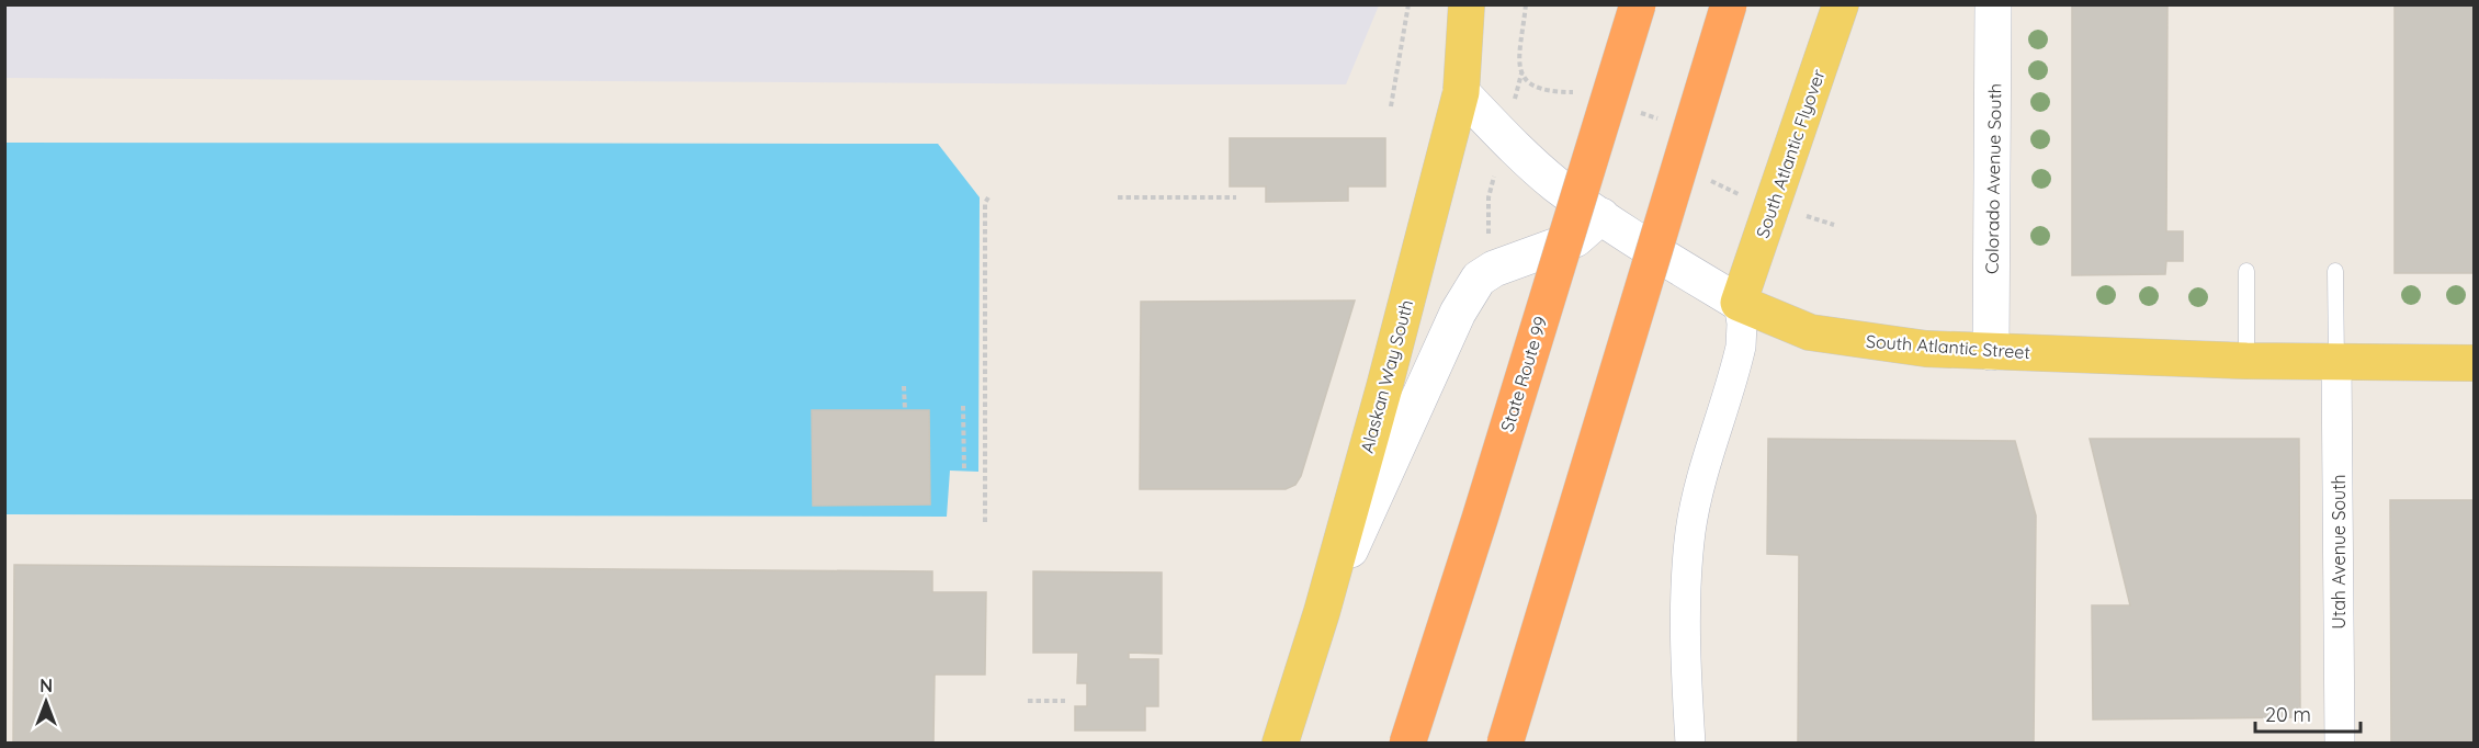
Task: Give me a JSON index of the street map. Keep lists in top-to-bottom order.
{
  "streets": {
    "highway": ["State Route 99"],
    "main road": [
      "South Atlantic Flyover",
      "Colorado Avenue South",
      "South Atlantic Street",
      "Alaskan Way South"
    ],
    "street": ["Utah Avenue South"]
  },
  "crossings": [
    ["South Atlantic Flyover", "South Atlantic Street"],
    ["Colorado Avenue South", "South Atlantic Street"],
    ["South Atlantic Street", "Alaskan Way South"],
    ["South Atlantic Street", "Utah Avenue South"]
  ],
  "scale_bar": "20 m",
  "north": "top"
}
